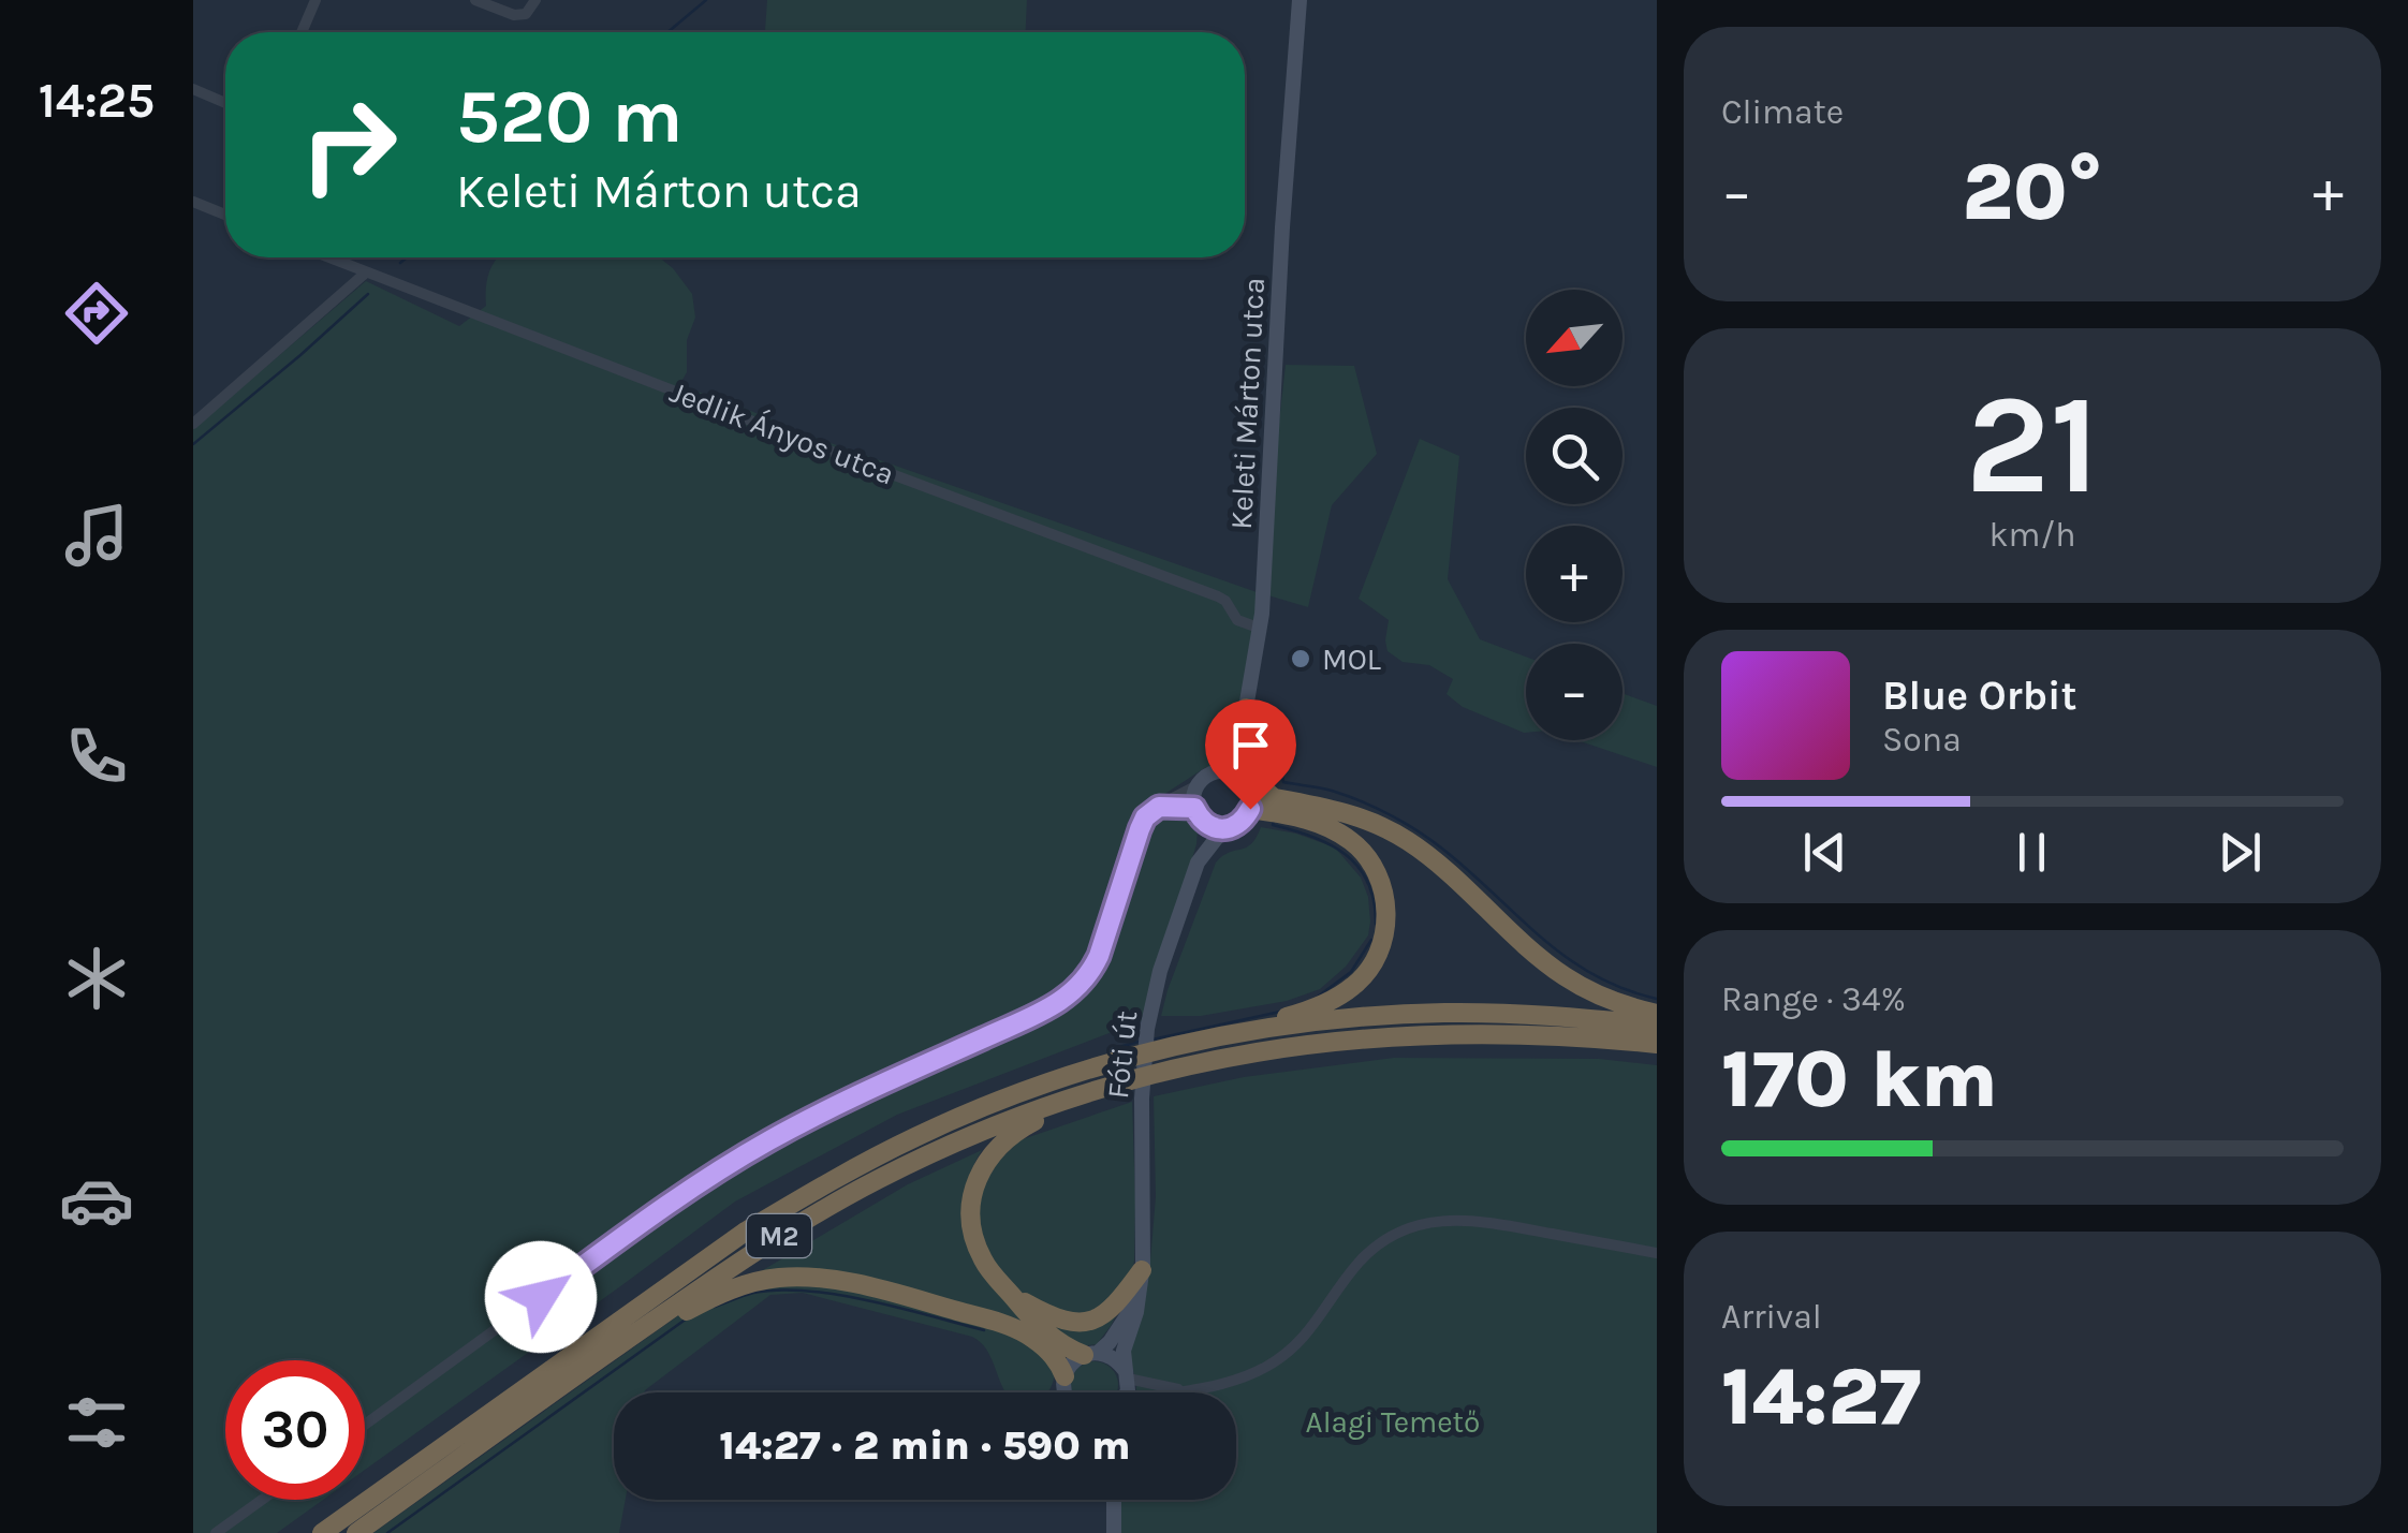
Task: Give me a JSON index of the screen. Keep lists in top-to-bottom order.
{
  "streets": {
    "highway": ["M2"],
    "main road": ["Keleti Márton utca", "Fóti út"],
    "street": ["Jedlik Ányos utca"]
  },
  "crossings": [
    ["Keleti Márton utca", "Jedlik Ányos utca"],
    ["Keleti Márton utca", "Fóti út"]
  ],
  "parks": ["Alagi Temető"],
  "places": ["MOL"],
  "north": "bottom left",
  "page": {
    "tabs": "14:25",
    "tile": [
      "Climate",
      ["21", "km/h"],
      ["Range · 34%", "170 km"],
      ["Arrival", "14:27"]
    ],
    "turn": ["520 m", "Keleti Márton utca"],
    "heat": ["−", "20°", "+"],
    "map_buttons": ["+", "−"],
    "song": ["Blue Orbit", "Sona"],
    "limit": "30",
    "trip": "14:27 · 2 min · 590 m"
  }
}
